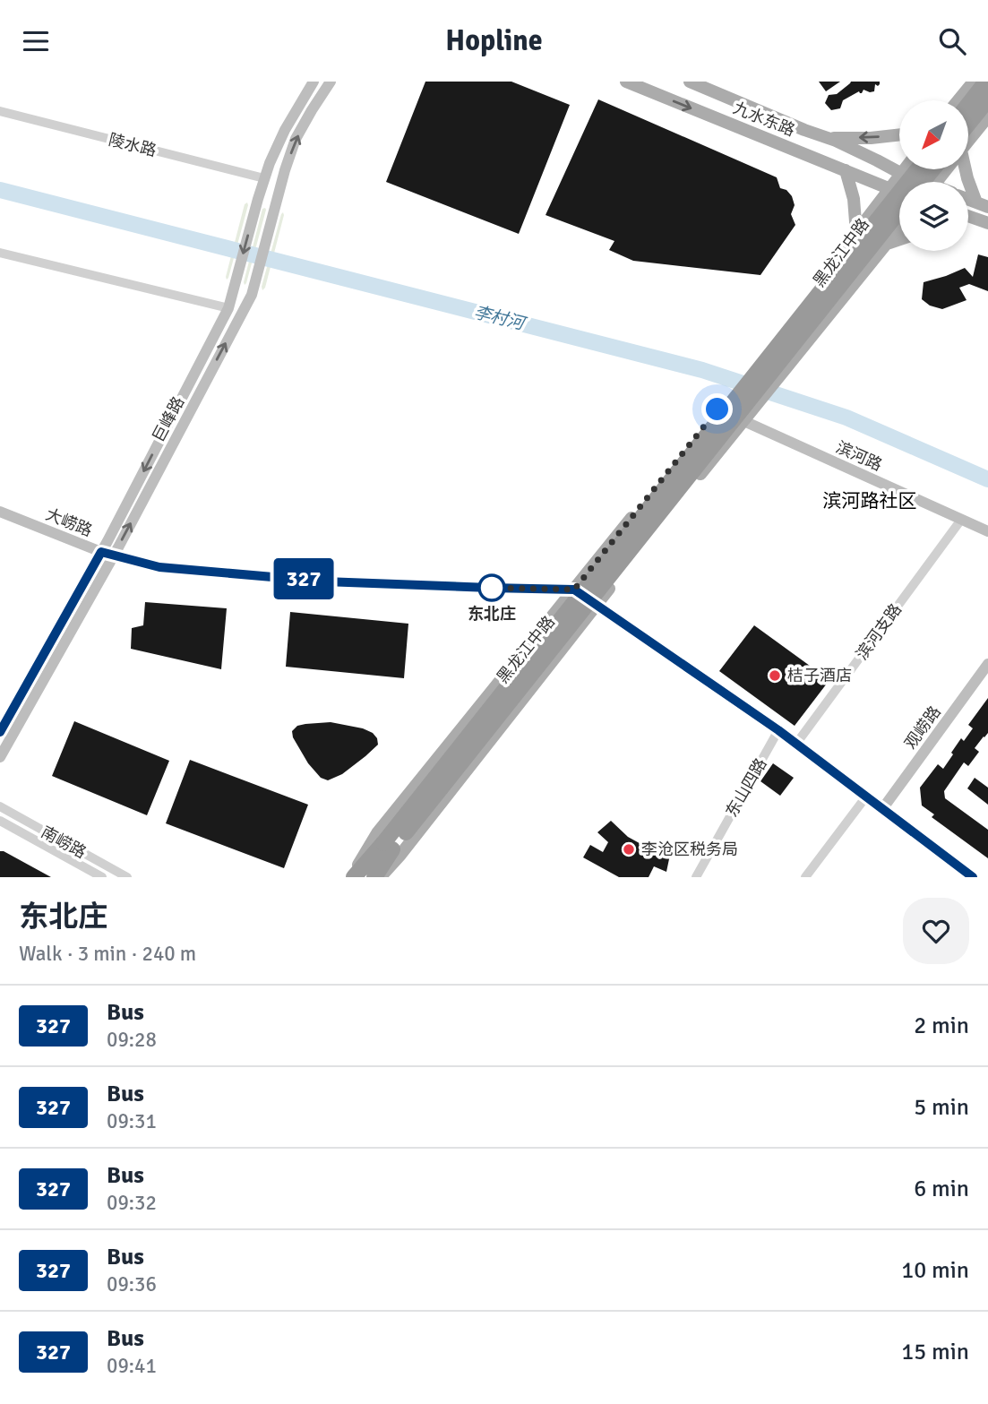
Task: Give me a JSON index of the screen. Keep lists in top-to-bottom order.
{
  "streets": {
    "highway": ["黑龙江中路"],
    "main road": ["九水东路"],
    "street": [
      "陵水路",
      "巨峰路",
      "滨河路",
      "大崂路",
      "滨河支路",
      "观崂路",
      "东山四路",
      "南崂路"
    ]
  },
  "crossings": [
    ["九水东路", "黑龙江中路"],
    ["陵水路", "巨峰路"],
    ["黑龙江中路", "滨河路"],
    ["黑龙江中路", "大崂路"],
    ["巨峰路", "大崂路"],
    ["滨河路", "滨河支路"]
  ],
  "districts": ["滨河路社区"],
  "water": ["李村河"],
  "places": ["东北庄", "桔子酒店", "李沧区税务局"],
  "lines": ["bus line 327"],
  "north": "bottom left",
  "page": {
    "header": "Hopline",
    "on_map": "327",
    "heading": ["东北庄", "Walk · 3 min · 240 m"],
    "list": [
      {
        "mark": "327",
        "name": "Bus",
        "note": "09:28",
        "value": "2 min"
      },
      {
        "mark": "327",
        "name": "Bus",
        "note": "09:31",
        "value": "5 min"
      },
      {
        "mark": "327",
        "name": "Bus",
        "note": "09:32",
        "value": "6 min"
      },
      {
        "mark": "327",
        "name": "Bus",
        "note": "09:36",
        "value": "10 min"
      },
      {
        "mark": "327",
        "name": "Bus",
        "note": "09:41",
        "value": "15 min"
      }
    ]
  }
}
